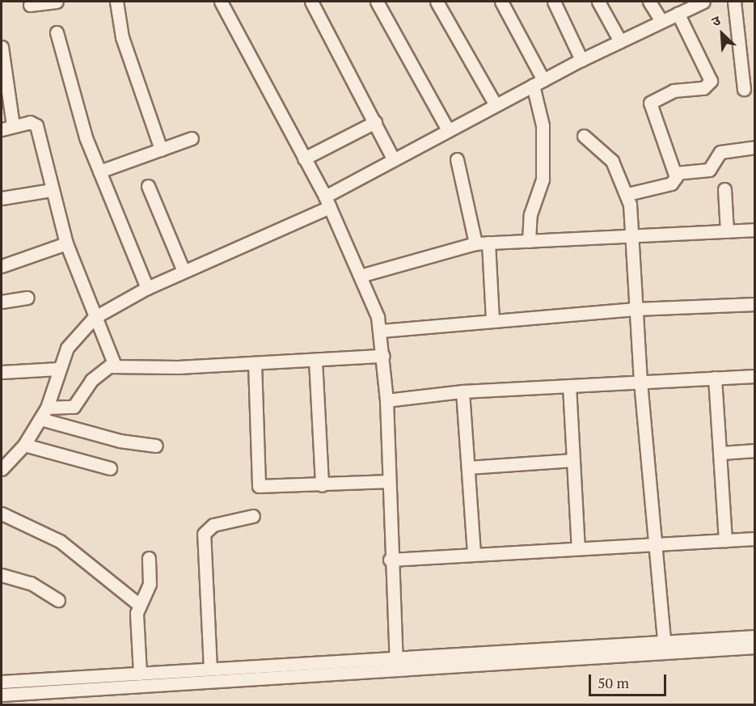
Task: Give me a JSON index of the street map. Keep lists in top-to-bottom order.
{
  "scale_bar": "50 m",
  "north": "top left"
}
